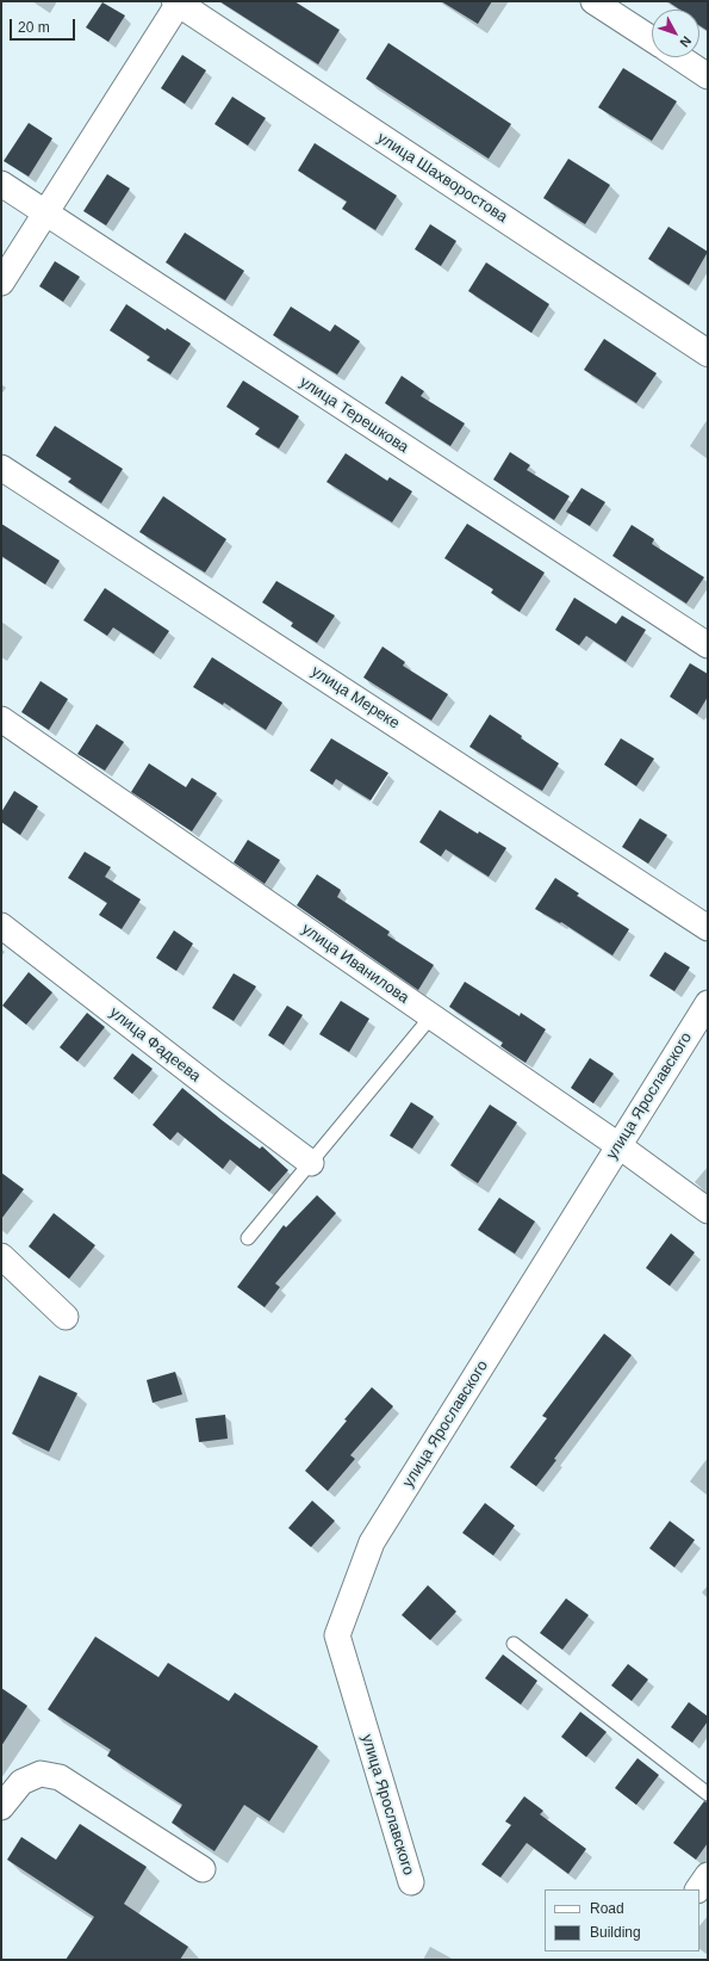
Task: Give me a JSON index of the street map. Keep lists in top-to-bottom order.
{
  "streets": {
    "street": [
      "улица Шахворостова",
      "улица Терешкова",
      "улица Мереке",
      "улица Иванилова",
      "улица Фадеева",
      "улица Ярославского"
    ]
  },
  "crossings": [
    ["улица Иванилова", "улица Ярославского"]
  ],
  "legend": ["Road", "Building"],
  "scale_bar": "20 m",
  "north": "bottom right"
}
